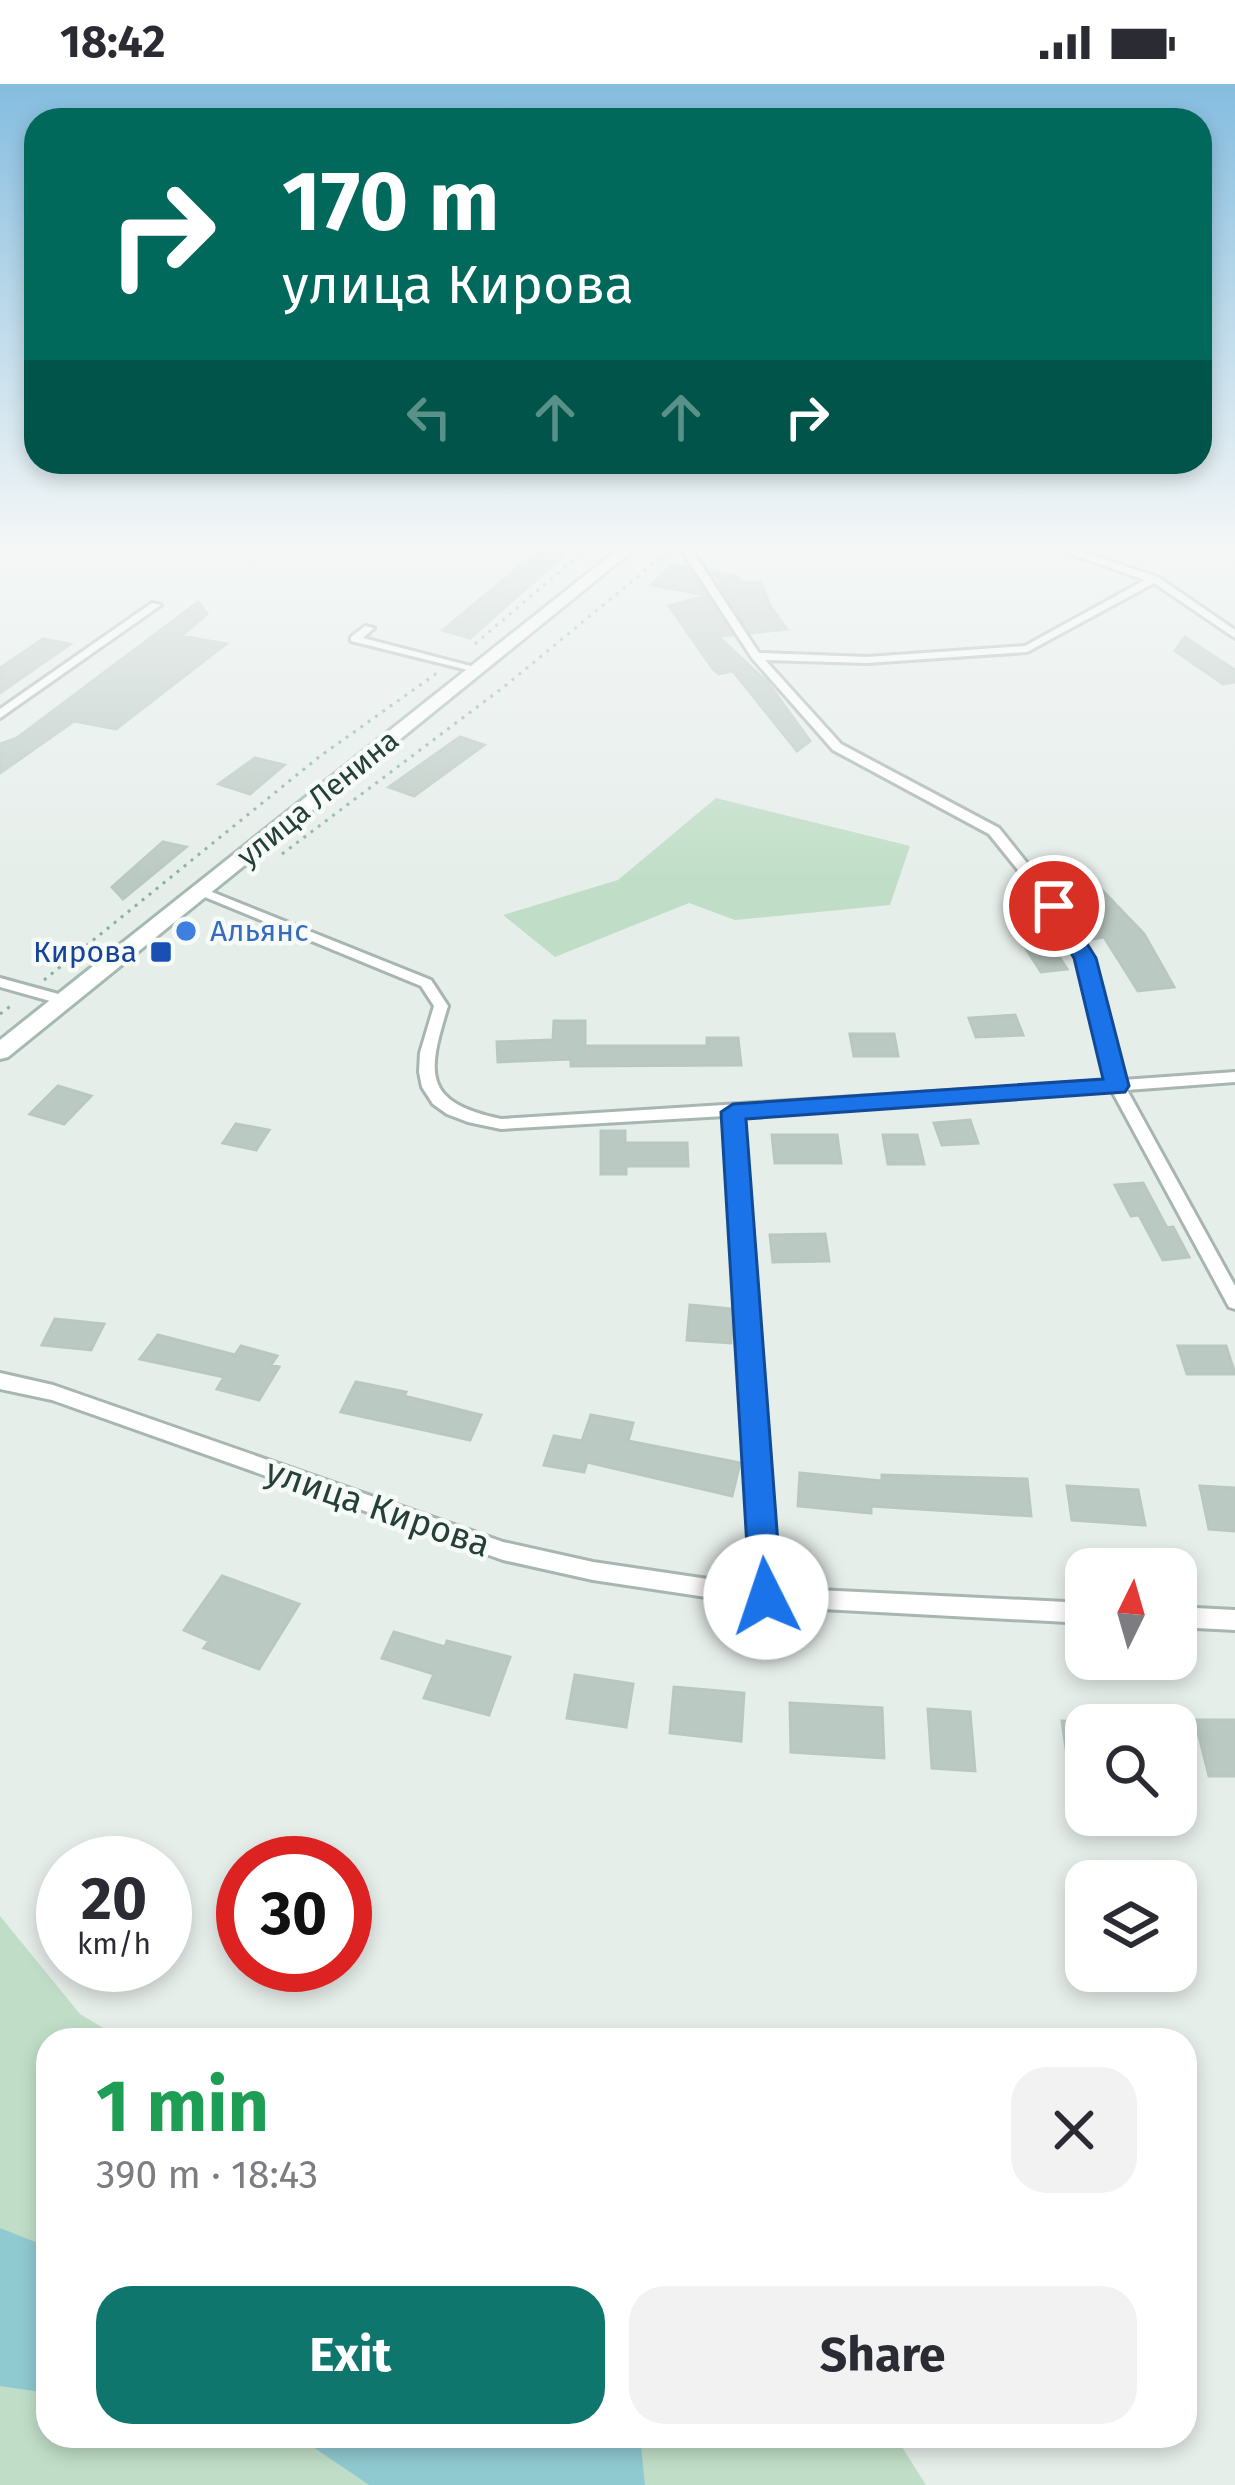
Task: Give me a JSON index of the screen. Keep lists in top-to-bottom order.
{
  "streets": {
    "main road": ["улица Ленина"],
    "street": ["улица Кирова"]
  },
  "places": {
    "other": ["Альянс"],
    "transit": ["Кирова"]
  },
  "north": "top",
  "page": {
    "status": "18:42",
    "turn": ["170 m", "улица Кирова"],
    "speed": "20 km/h",
    "limit": "30",
    "heading": ["1 min", "390 m · 18:43"],
    "buttons": ["Exit", "Share"]
  }
}
